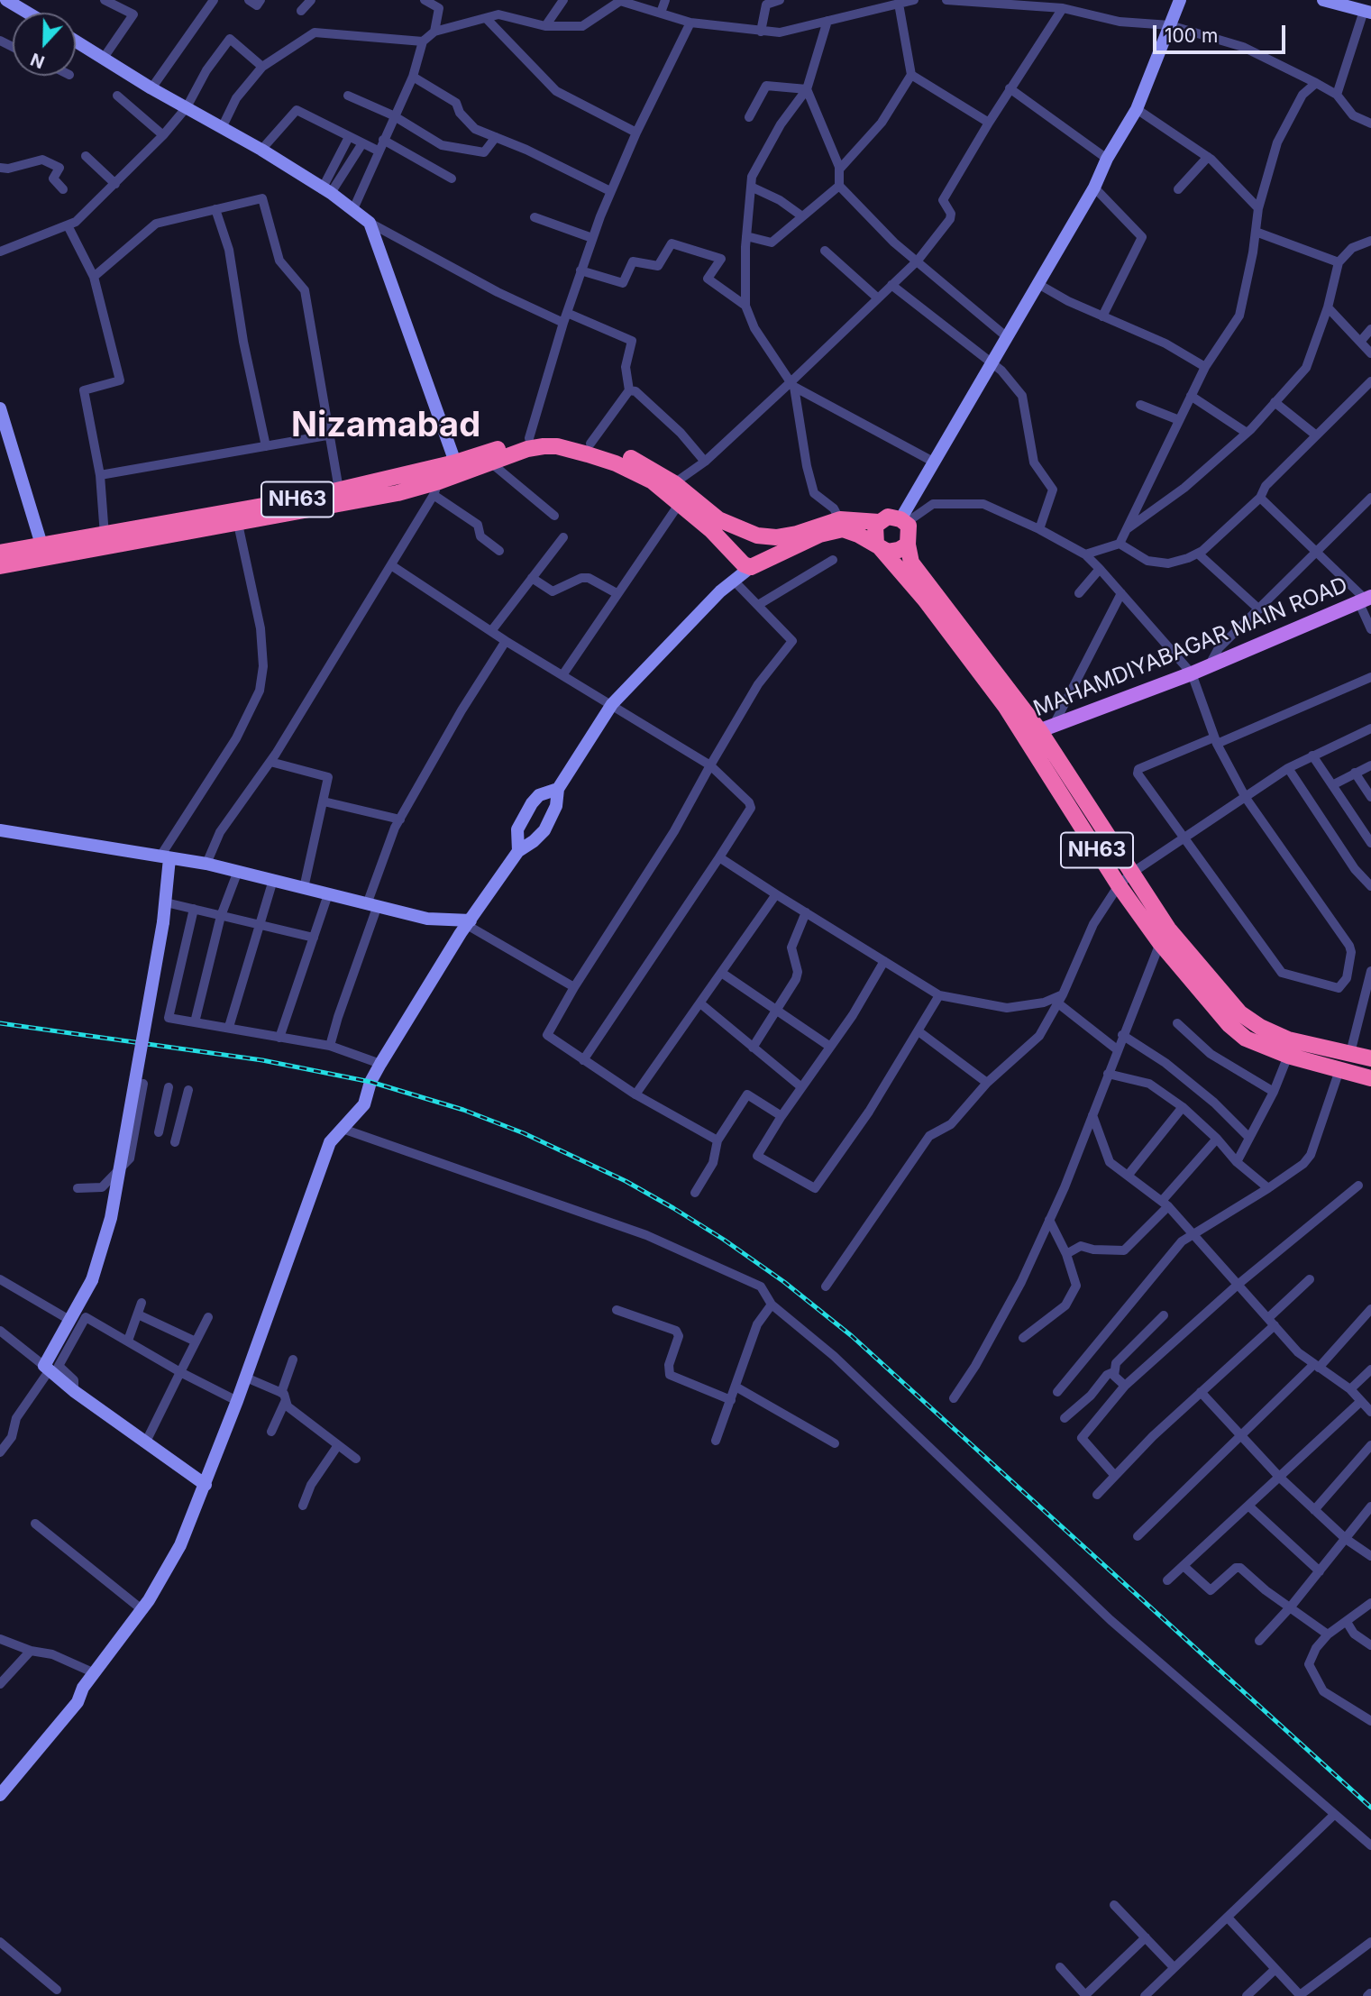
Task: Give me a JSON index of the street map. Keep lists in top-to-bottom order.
{
  "streets": {
    "highway": ["NH63"],
    "main road": ["MAHAMDIYABAGAR MAIN ROAD"]
  },
  "crossings": [
    ["NH63", "MAHAMDIYABAGAR MAIN ROAD"]
  ],
  "districts": ["Nizamabad"],
  "scale_bar": "100 m",
  "north": "bottom"
}
